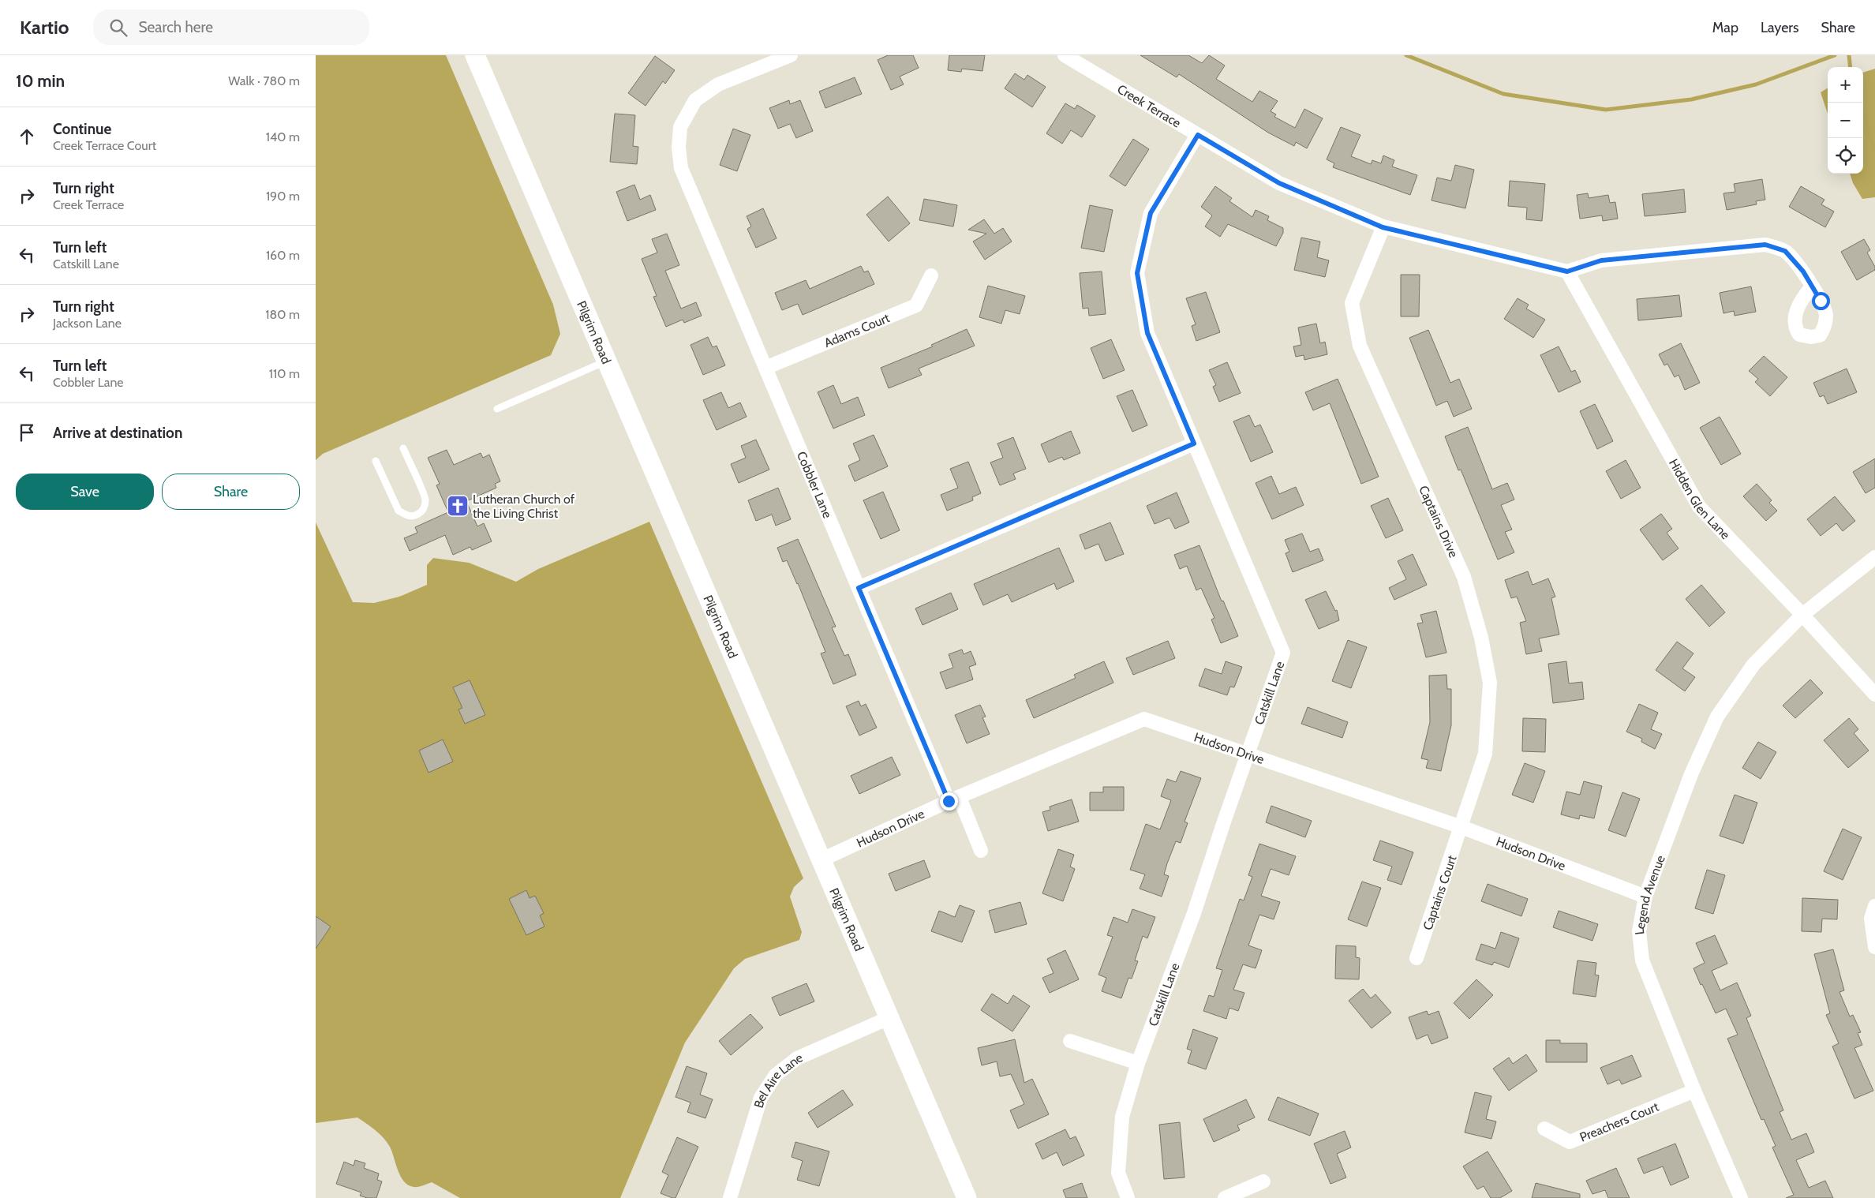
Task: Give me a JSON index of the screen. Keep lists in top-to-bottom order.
{
  "streets": {
    "street": [
      "Creek Terrace",
      "Adams Court",
      "Pilgrim Road",
      "Cobbler Lane",
      "Hidden Glen Lane",
      "Captains Drive",
      "Catskill Lane",
      "Hudson Drive",
      "Captains Court",
      "Legend Avenue",
      "Bel Aire Lane",
      "Preachers Court"
    ]
  },
  "crossings": [
    ["Creek Terrace", "Hidden Glen Lane"],
    ["Creek Terrace", "Captains Drive"],
    ["Creek Terrace", "Catskill Lane"],
    ["Adams Court", "Cobbler Lane"],
    ["Pilgrim Road", "Hudson Drive"],
    ["Pilgrim Road", "Bel Aire Lane"],
    ["Cobbler Lane", "Hudson Drive"],
    ["Hidden Glen Lane", "Legend Avenue"],
    ["Captains Drive", "Hudson Drive"],
    ["Captains Drive", "Captains Court"],
    ["Catskill Lane", "Hudson Drive"],
    ["Hudson Drive", "Captains Court"],
    ["Hudson Drive", "Legend Avenue"],
    ["Legend Avenue", "Preachers Court"]
  ],
  "places": {
    "church": ["Lutheran Church of the Living Christ"]
  },
  "page": {
    "header": "Kartio",
    "search": "Search here",
    "nav": ["Map", "Layers", "Share"],
    "heading": ["10 min", "Walk · 780 m"],
    "map_buttons": ["+", "−"],
    "list": [
      ["Continue", "Creek Terrace Court", "140 m"],
      ["Turn right", "Creek Terrace", "190 m"],
      ["Turn left", "Catskill Lane", "160 m"],
      ["Turn right", "Jackson Lane", "180 m"],
      ["Turn left", "Cobbler Lane", "110 m"],
      "Arrive at destination"
    ],
    "buttons": ["Save", "Share"]
  }
}
